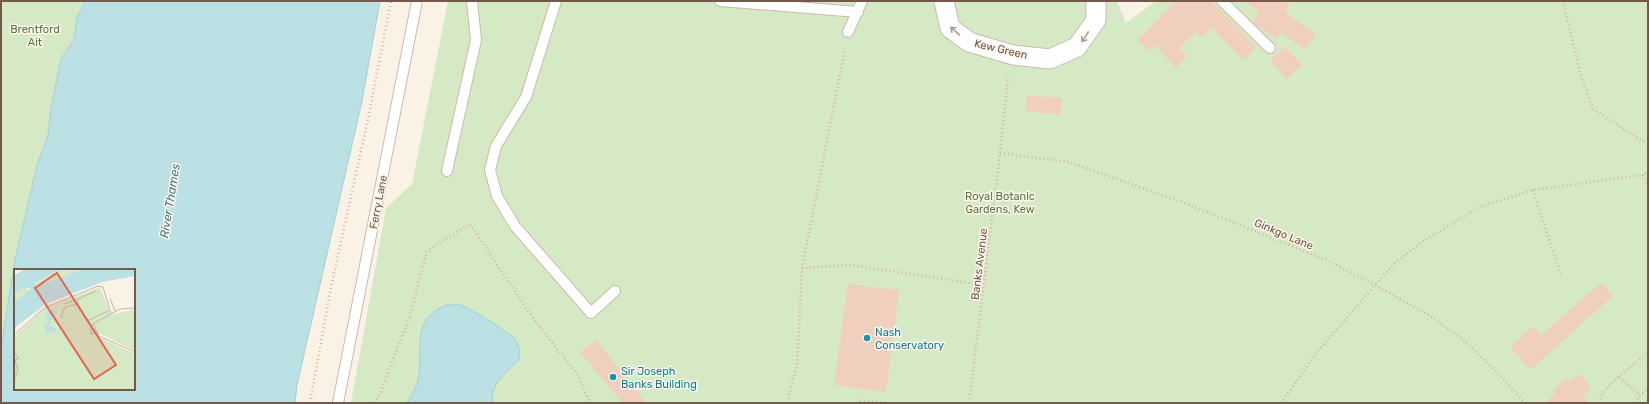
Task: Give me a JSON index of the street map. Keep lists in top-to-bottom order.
{
  "streets": {
    "street": ["Kew Green"],
    "lane": ["Ferry Lane"],
    "path": ["Ginkgo Lane", "Banks Avenue"]
  },
  "crossings": [
    ["Kew Green", "Banks Avenue"],
    ["Ginkgo Lane", "Banks Avenue"]
  ],
  "water": ["River Thames"],
  "parks": ["Brentford Ait", "Royal Botanic Gardens, Kew"],
  "places": ["Nash Conservatory", "Sir Joseph Banks Building"]
}
